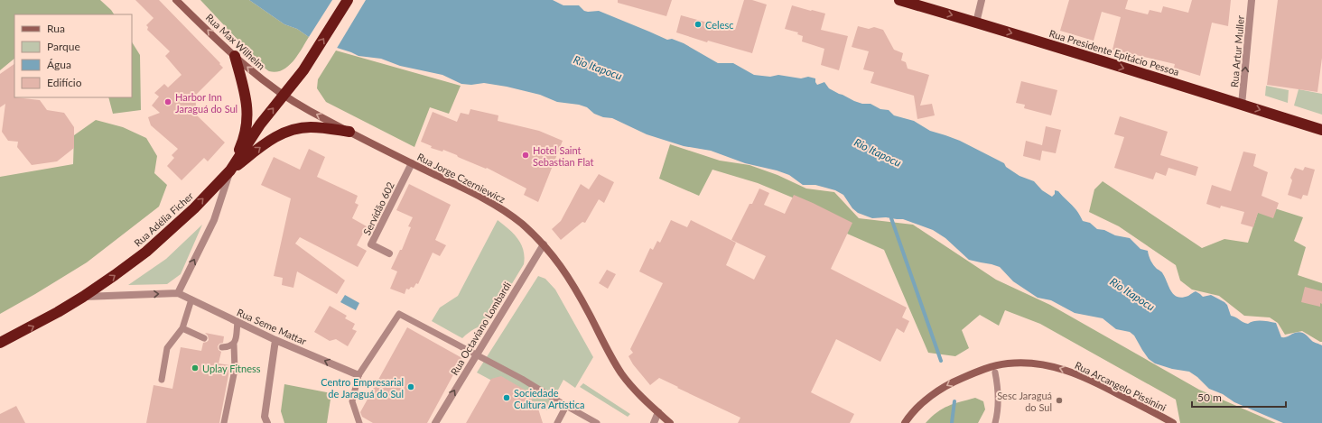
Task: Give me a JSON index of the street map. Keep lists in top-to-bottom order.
{
  "streets": {
    "highway": ["Rua Presidente Epitácio Pessoa", "Rua Adélia Ficher"],
    "main road": ["Rua Max Wilhelm", "Rua Jorge Czerniewicz", "Rua Arcangelo Pissinini"],
    "street": [
      "Rua Artur Muller",
      "Servidão 602",
      "Rua Seme Mattar",
      "Rua Octaviano Lombardi"
    ]
  },
  "crossings": [
    ["Rua Max Wilhelm", "Rua Jorge Czerniewicz"],
    ["Rua Max Wilhelm", "Rua Adélia Ficher"],
    ["Rua Artur Muller", "Rua Presidente Epitácio Pessoa"],
    ["Rua Jorge Czerniewicz", "Servidão 602"],
    ["Rua Jorge Czerniewicz", "Rua Adélia Ficher"],
    ["Rua Jorge Czerniewicz", "Rua Octaviano Lombardi"],
    ["Rua Adélia Ficher", "Rua Seme Mattar"]
  ],
  "one_way": [
    "Rua Max Wilhelm",
    "Rua Artur Muller",
    "Rua Presidente Epitácio Pessoa",
    "Rua Adélia Ficher",
    "Rua Octaviano Lombardi",
    "Rua Arcangelo Pissinini"
  ],
  "water": ["Rio Itapocu"],
  "places": [
    "Celesc",
    "Harbor Inn Jaraguá do Sul",
    "Hotel Saint Sebastian Flat",
    "Uplay Fitness",
    "Centro Empresarial de Jaraguá do Sul",
    "Sociedade Cultura Artística",
    "Sesc Jaraguá do Sul"
  ],
  "legend": [
    "Rua",
    "Parque",
    "Água",
    "Edifício"
  ],
  "scale_bar": "50 m"
}
